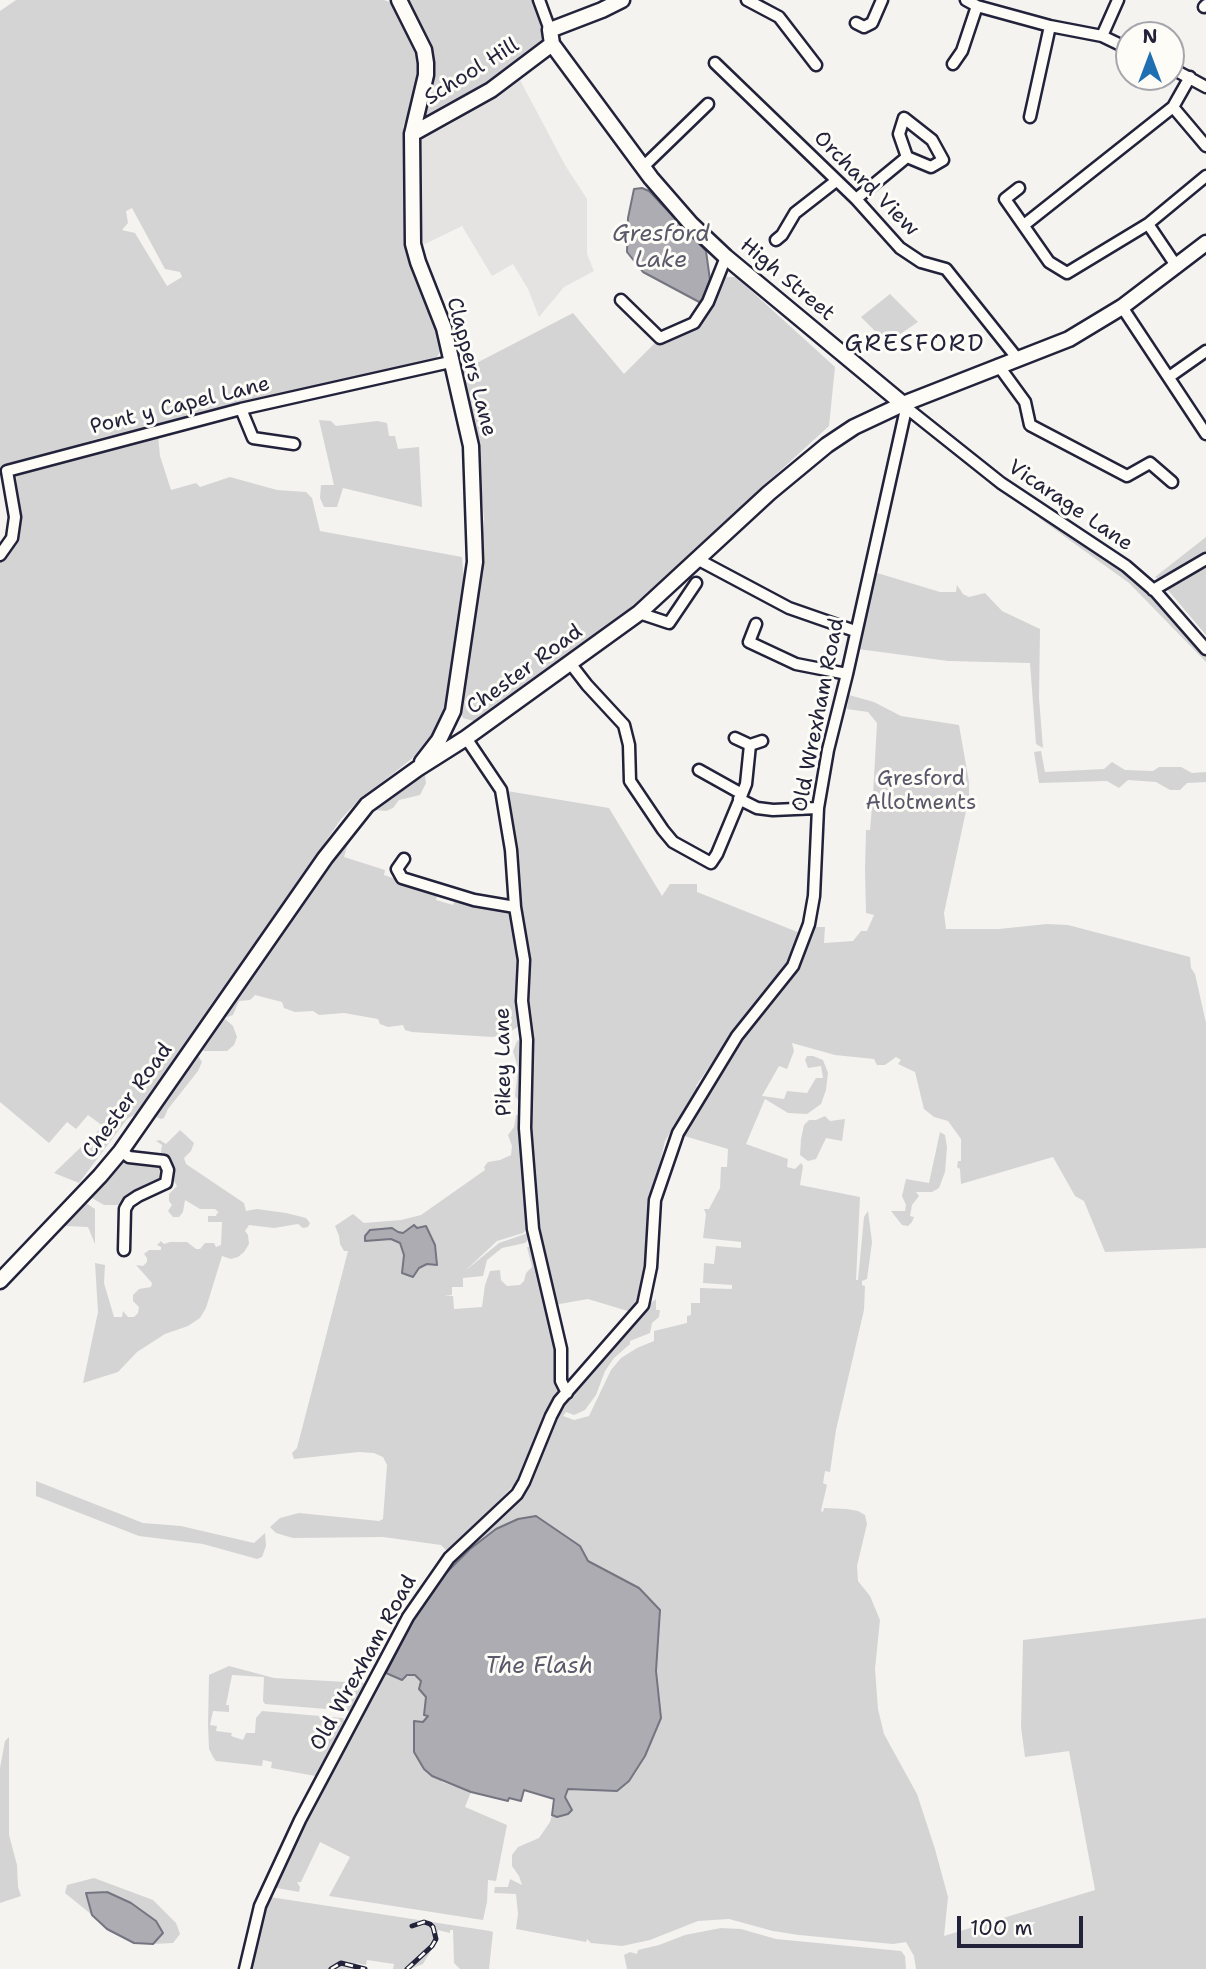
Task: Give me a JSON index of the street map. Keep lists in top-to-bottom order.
{
  "streets": {
    "main road": [
      "School Hill",
      "High Street",
      "Clappers Lane",
      "Chester Road"
    ],
    "street": [
      "Orchard View",
      "Pont y Capel Lane",
      "Vicarage Lane",
      "Old Wrexham Road",
      "Pikey Lane"
    ]
  },
  "crossings": [
    ["School Hill", "High Street"],
    ["School Hill", "Clappers Lane"],
    ["Orchard View", "Chester Road"],
    ["High Street", "Vicarage Lane"],
    ["High Street", "Chester Road"],
    ["High Street", "Old Wrexham Road"],
    ["Clappers Lane", "Pont y Capel Lane"],
    ["Clappers Lane", "Chester Road"],
    ["Vicarage Lane", "Chester Road"],
    ["Vicarage Lane", "Old Wrexham Road"],
    ["Chester Road", "Old Wrexham Road"],
    ["Chester Road", "Pikey Lane"],
    ["Old Wrexham Road", "Pikey Lane"]
  ],
  "districts": ["GRESFORD"],
  "water": ["Gresford Lake", "The Flash"],
  "parks": ["Gresford Allotments"],
  "scale_bar": "100 m",
  "north": "top"
}
